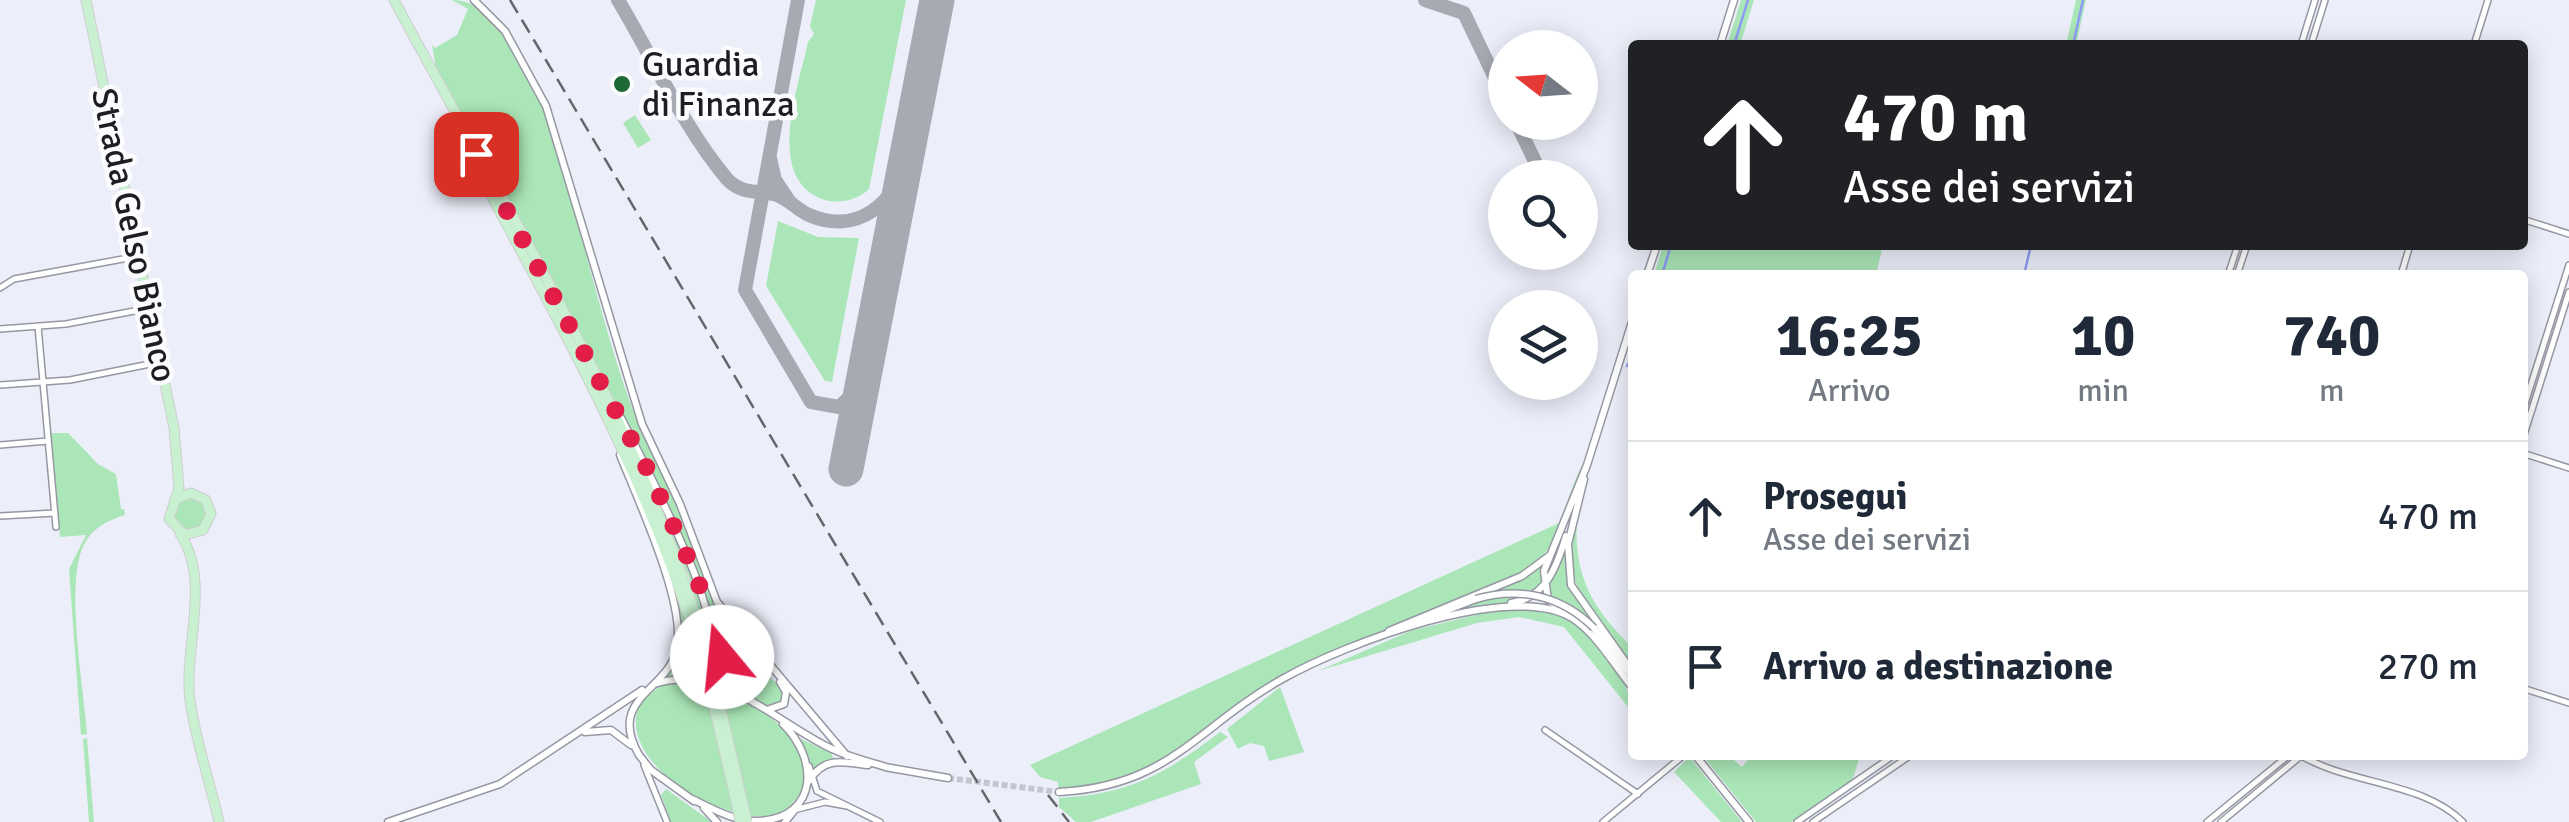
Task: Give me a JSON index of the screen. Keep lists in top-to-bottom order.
{
  "streets": {
    "main road": ["Strada Gelso Bianco"]
  },
  "places": ["Guardia di Finanza"],
  "north": "left",
  "page": {
    "turn": ["470 m", "Asse dei servizi"],
    "eta": [
      "16:25",
      "Arrivo",
      "10",
      "min",
      "740",
      "m"
    ],
    "list": [
      {
        "name": "Prosegui",
        "note": "Asse dei servizi",
        "value": "470 m"
      },
      {
        "name": "Arrivo a destinazione",
        "value": "270 m"
      }
    ]
  }
}
